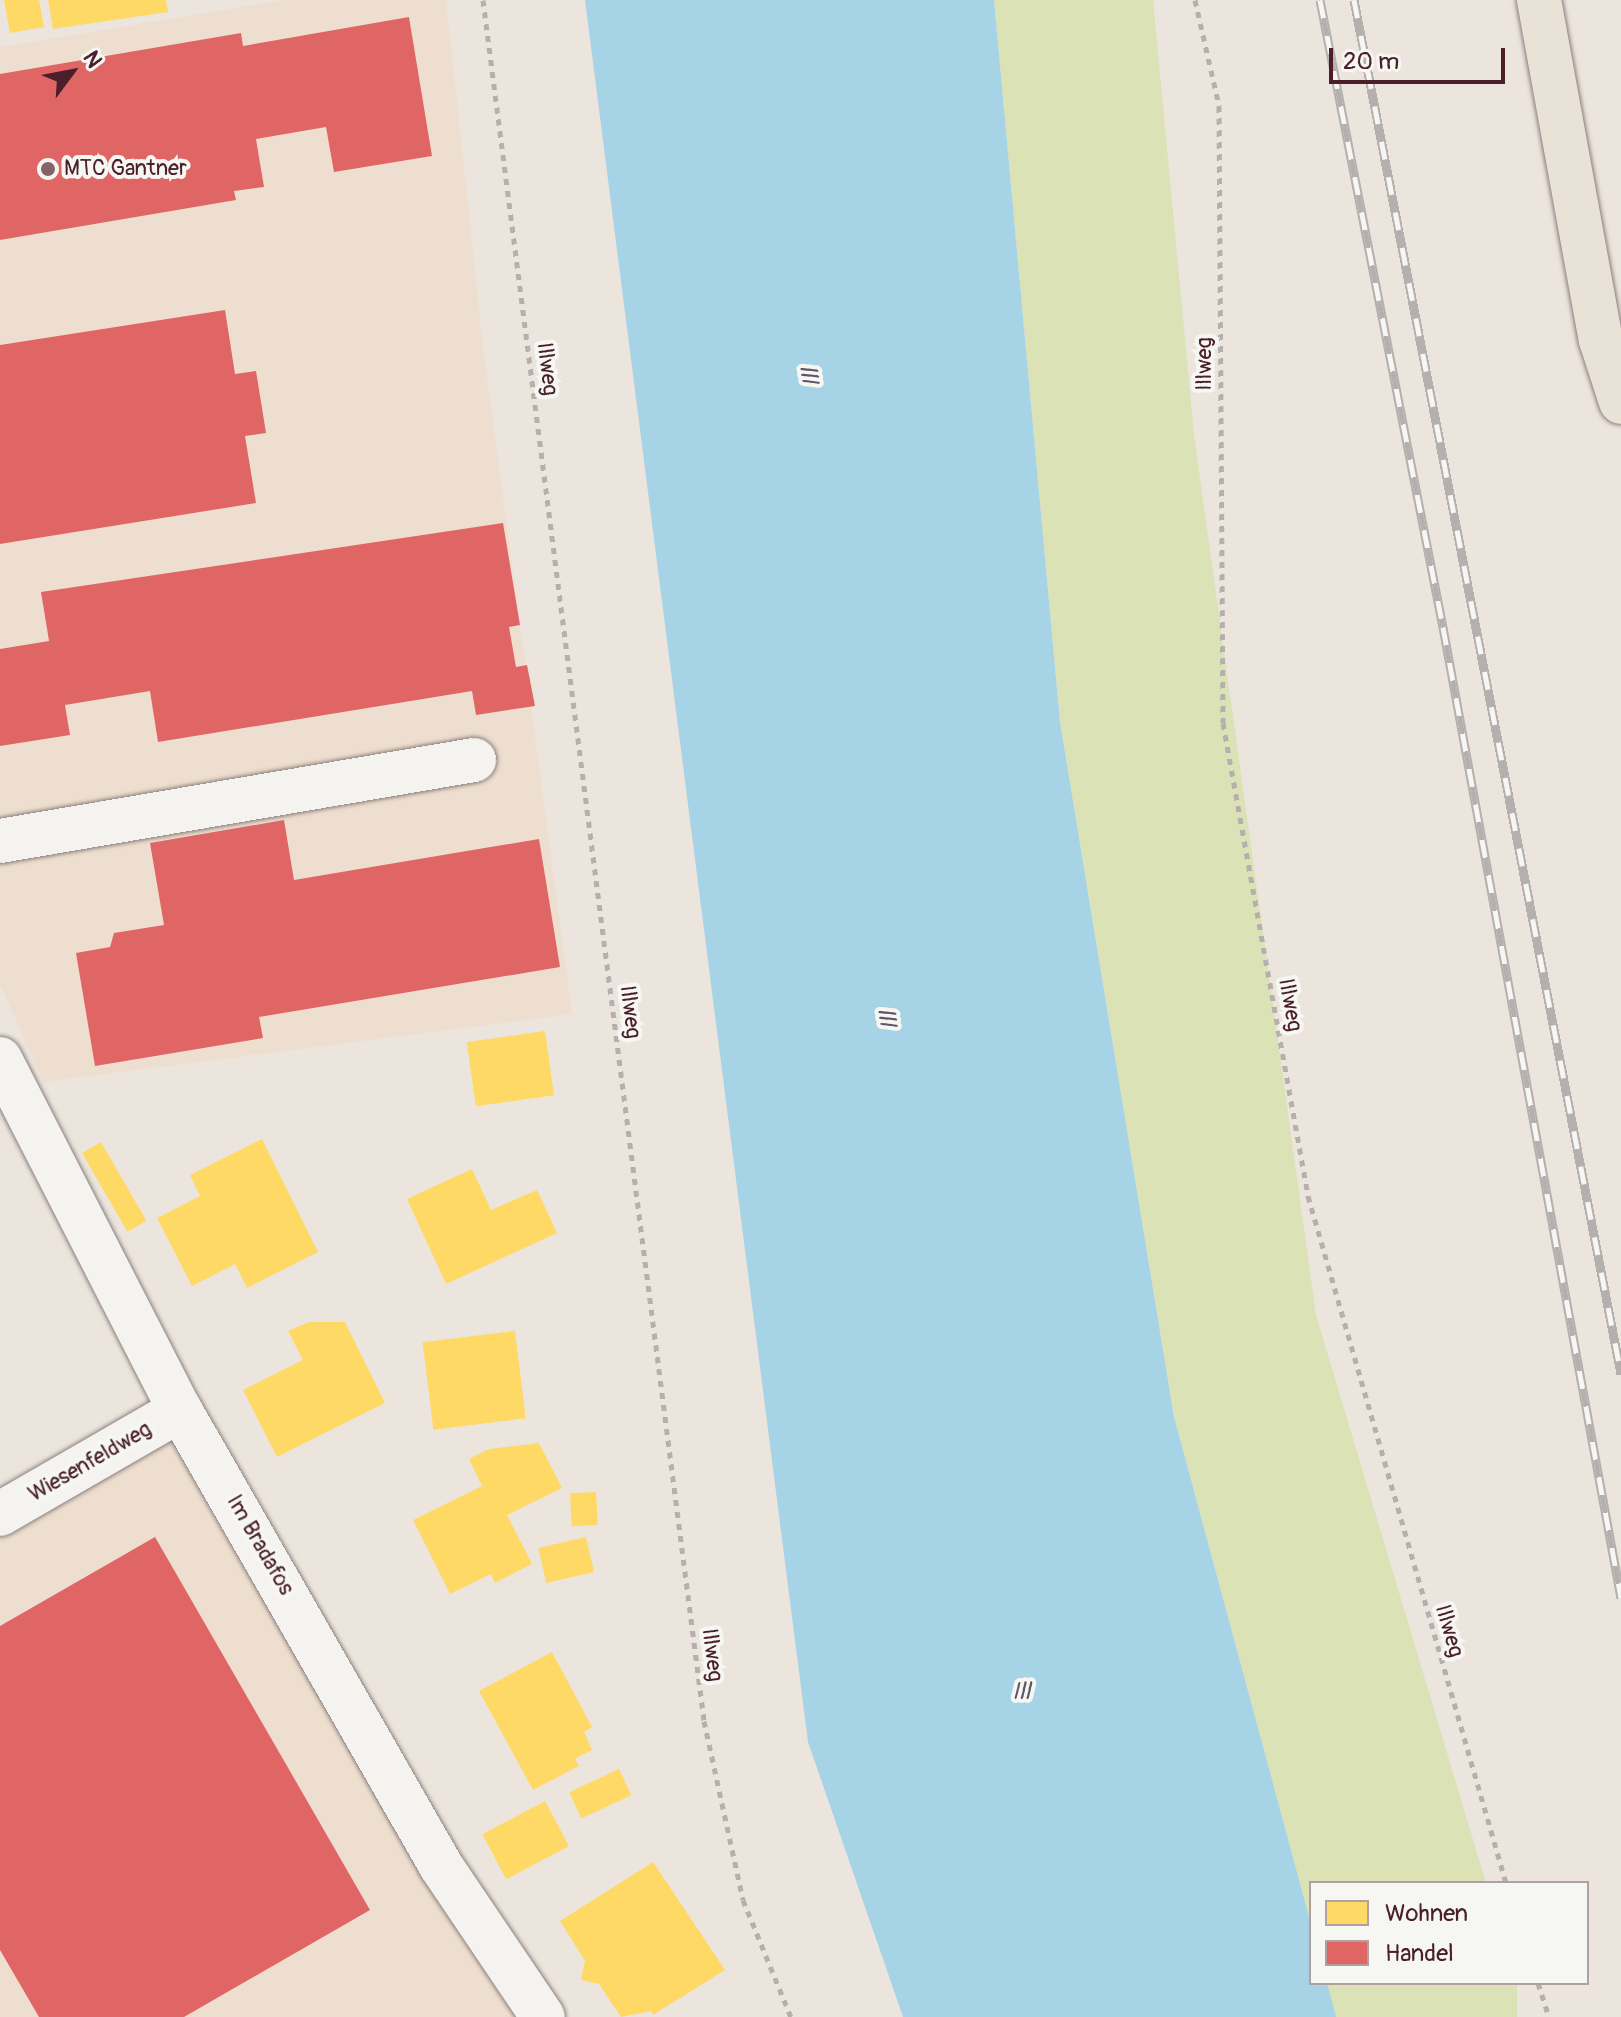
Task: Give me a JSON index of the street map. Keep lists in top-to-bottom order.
{
  "streets": {
    "street": ["Wiesenfeldweg", "Im Bradafos"],
    "path": ["Illweg"]
  },
  "crossings": [
    ["Wiesenfeldweg", "Im Bradafos"]
  ],
  "water": ["Ill"],
  "places": ["MTC Gantner"],
  "legend": ["Wohnen", "Handel"],
  "scale_bar": "20 m",
  "north": "top right"
}
